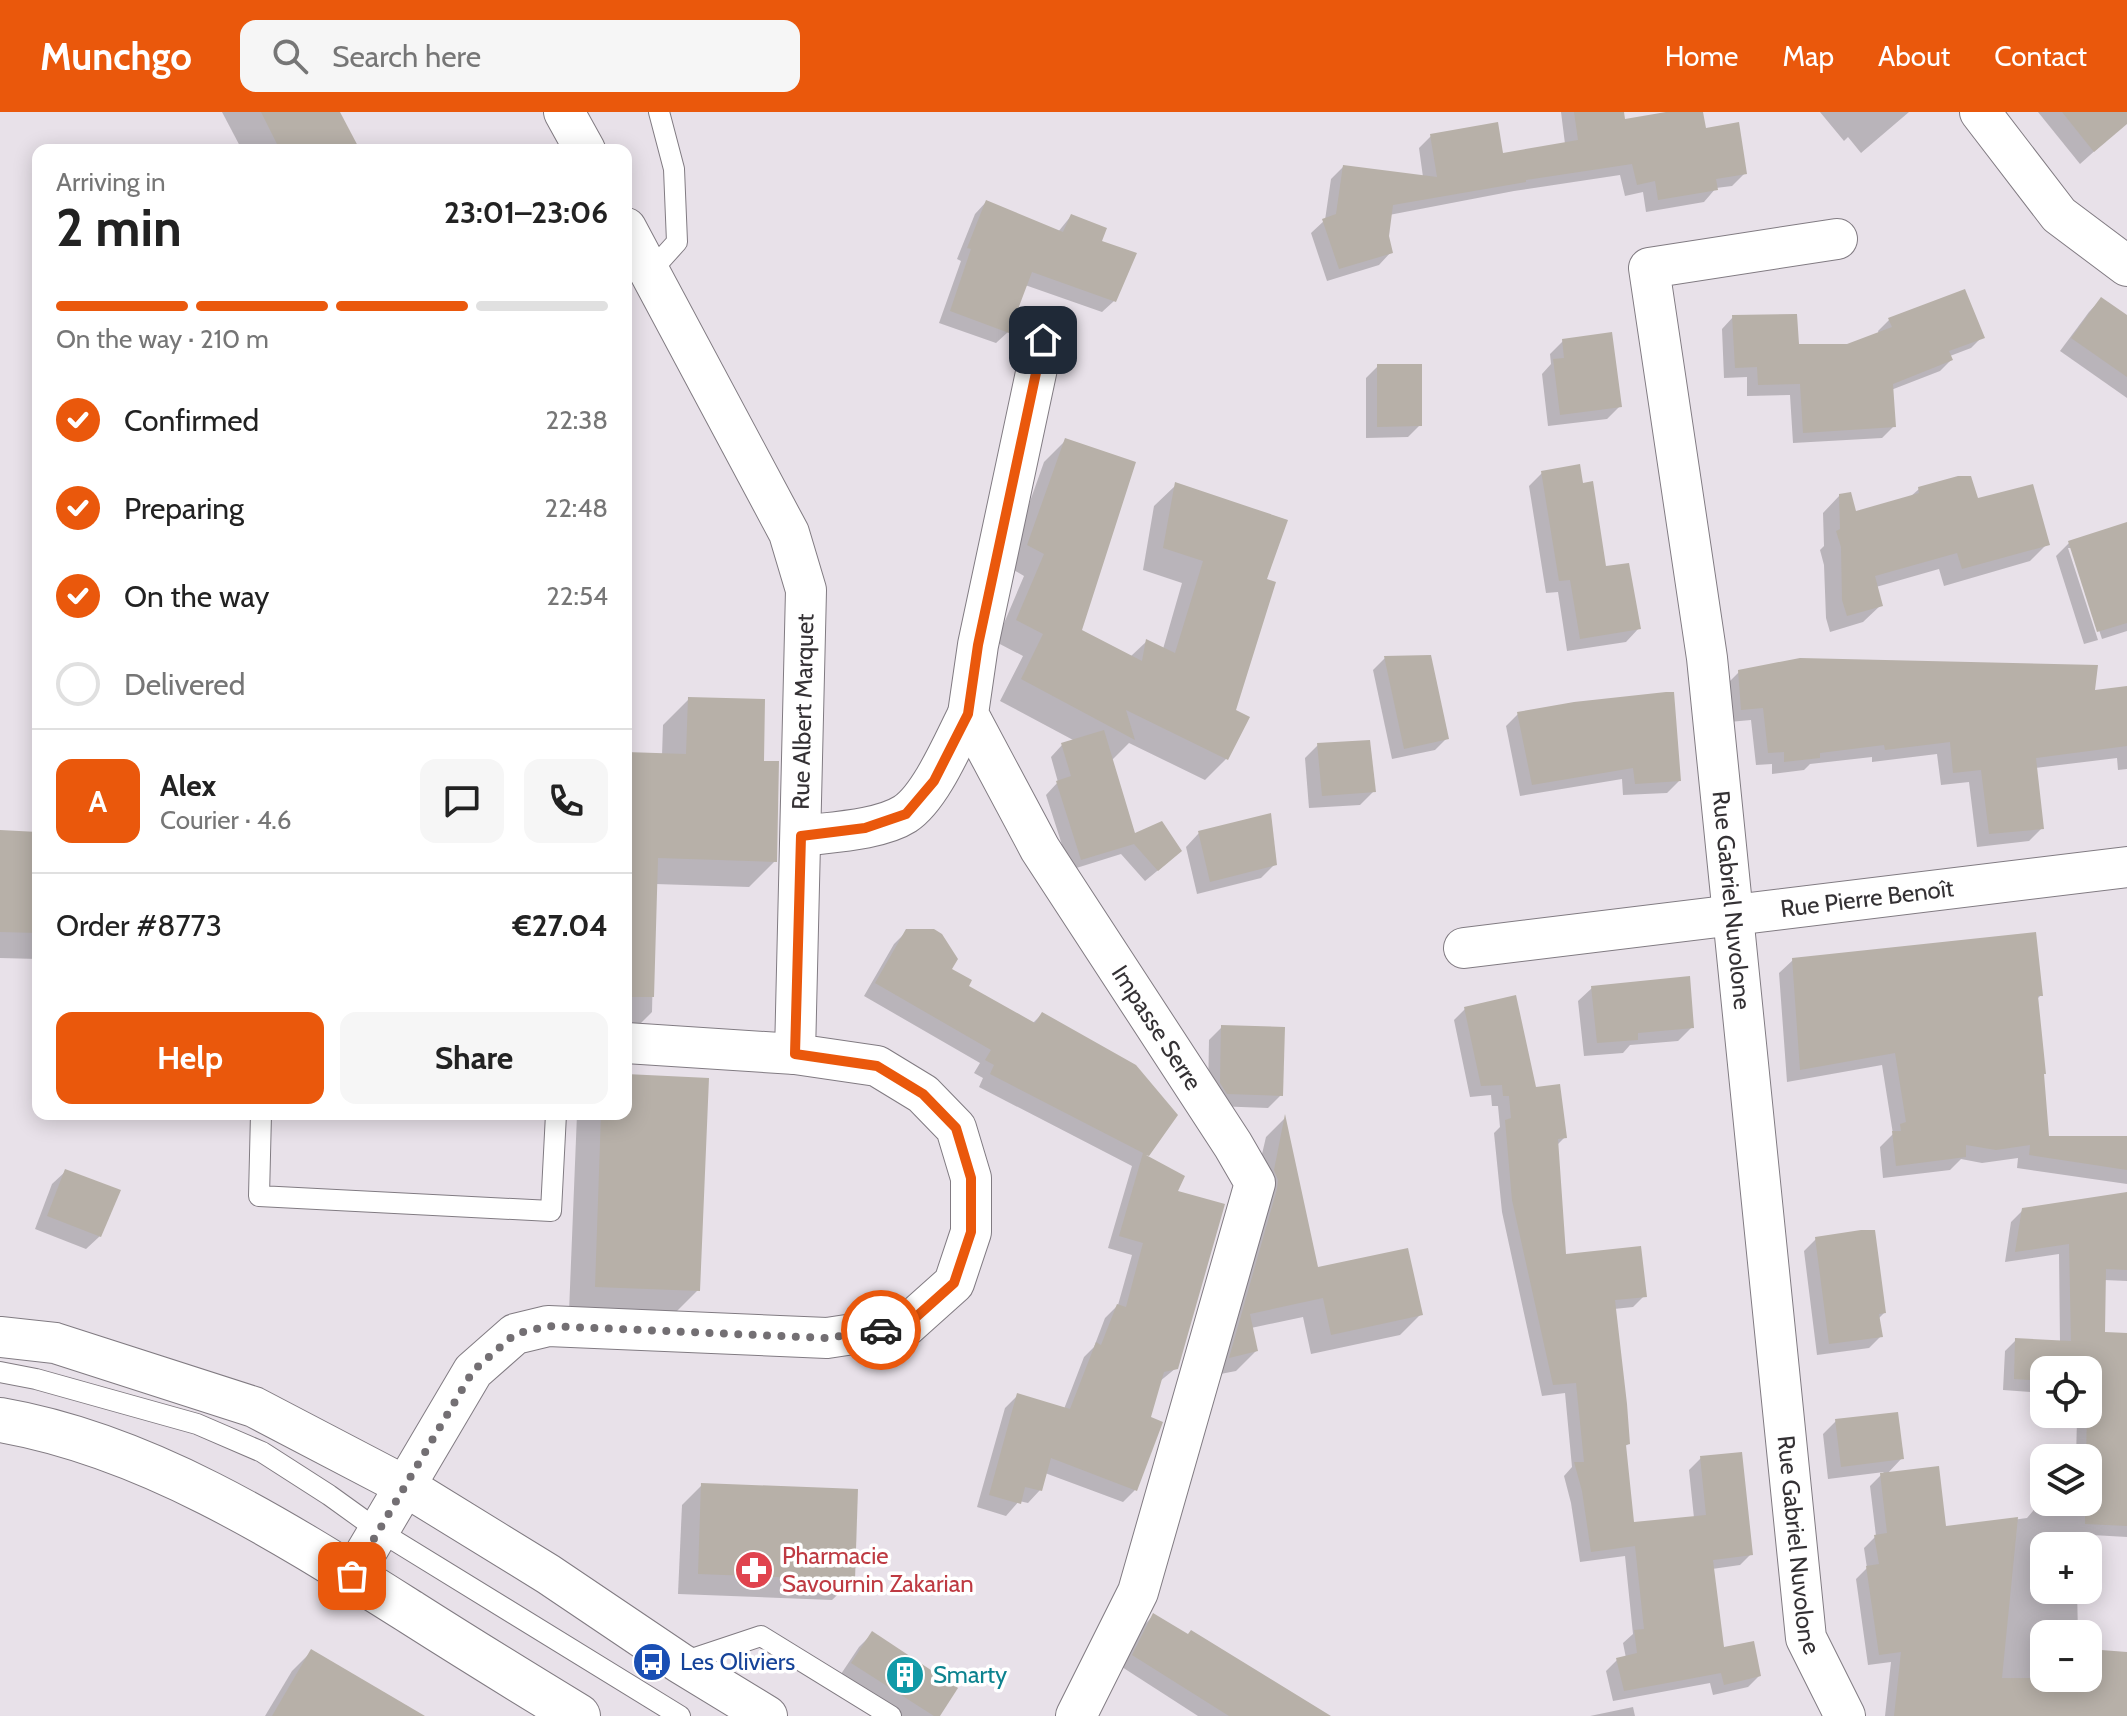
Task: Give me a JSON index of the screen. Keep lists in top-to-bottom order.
{
  "streets": {
    "street": [
      "Rue Albert Marquet",
      "Rue Pierre Benoît",
      "Rue Gabriel Nuvolone",
      "Impasse Serre"
    ]
  },
  "crossings": [
    ["Rue Pierre Benoît", "Rue Gabriel Nuvolone"]
  ],
  "places": {
    "pharmacy": ["Pharmacie Savournin Zakarian"],
    "bus stop": ["Les Oliviers"],
    "building": ["Smarty"]
  },
  "page": {
    "header": "Munchgo",
    "search": "Search here",
    "nav": [
      "Home",
      "Map",
      "About",
      "Contact"
    ],
    "heading": ["2 min", "Arriving in", "23:01–23:06"],
    "panel": [
      "Alex",
      "Courier · 4.6",
      "Order #8773",
      "€27.04"
    ],
    "bar": "On the way · 210 m",
    "list": [
      ["Confirmed", "22:38"],
      ["Preparing", "22:48"],
      ["On the way", "22:54"],
      "Delivered"
    ],
    "round": "A",
    "buttons": ["Help", "Share"],
    "map_buttons": ["+", "−"]
  }
}
